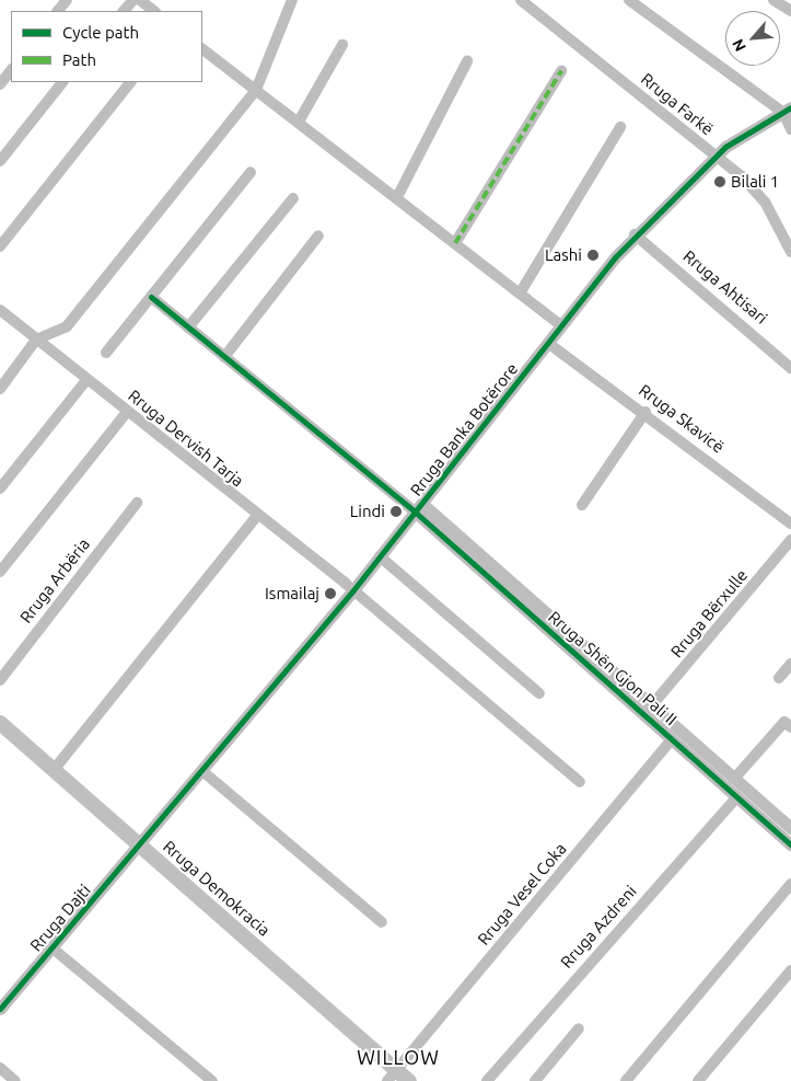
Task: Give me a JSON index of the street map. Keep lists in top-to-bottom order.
{
  "streets": {
    "main road": ["Rruga Demokracia"],
    "street": [
      "Rruga Farkë",
      "Rruga Ahtisari",
      "Rruga Skavicë",
      "Rruga Banka Botërore",
      "Rruga Dervish Tarja",
      "Rruga Arbëria",
      "Rruga Bërxulle",
      "Rruga Shën Gjon Pali II",
      "Rruga Vesel Coka",
      "Rruga Dajti",
      "Rruga Azdreni"
    ]
  },
  "crossings": [
    ["Rruga Farkë", "Rruga Banka Botërore"],
    ["Rruga Ahtisari", "Rruga Banka Botërore"],
    ["Rruga Skavicë", "Rruga Banka Botërore"],
    ["Rruga Banka Botërore", "Rruga Dervish Tarja"],
    ["Rruga Banka Botërore", "Rruga Shën Gjon Pali II"],
    ["Rruga Banka Botërore", "Rruga Demokracia"],
    ["Rruga Banka Botërore", "Rruga Dajti"],
    ["Rruga Bërxulle", "Rruga Shën Gjon Pali II"],
    ["Rruga Shën Gjon Pali II", "Rruga Vesel Coka"],
    ["Rruga Shën Gjon Pali II", "Rruga Azdreni"],
    ["Rruga Demokracia", "Rruga Vesel Coka"],
    ["Rruga Demokracia", "Rruga Dajti"]
  ],
  "districts": ["WILLOW"],
  "places": [
    "Bilali 1",
    "Lashi",
    "Lindi",
    "Ismailaj"
  ],
  "legend": ["Cycle path", "Path"],
  "north": "bottom left"
}
